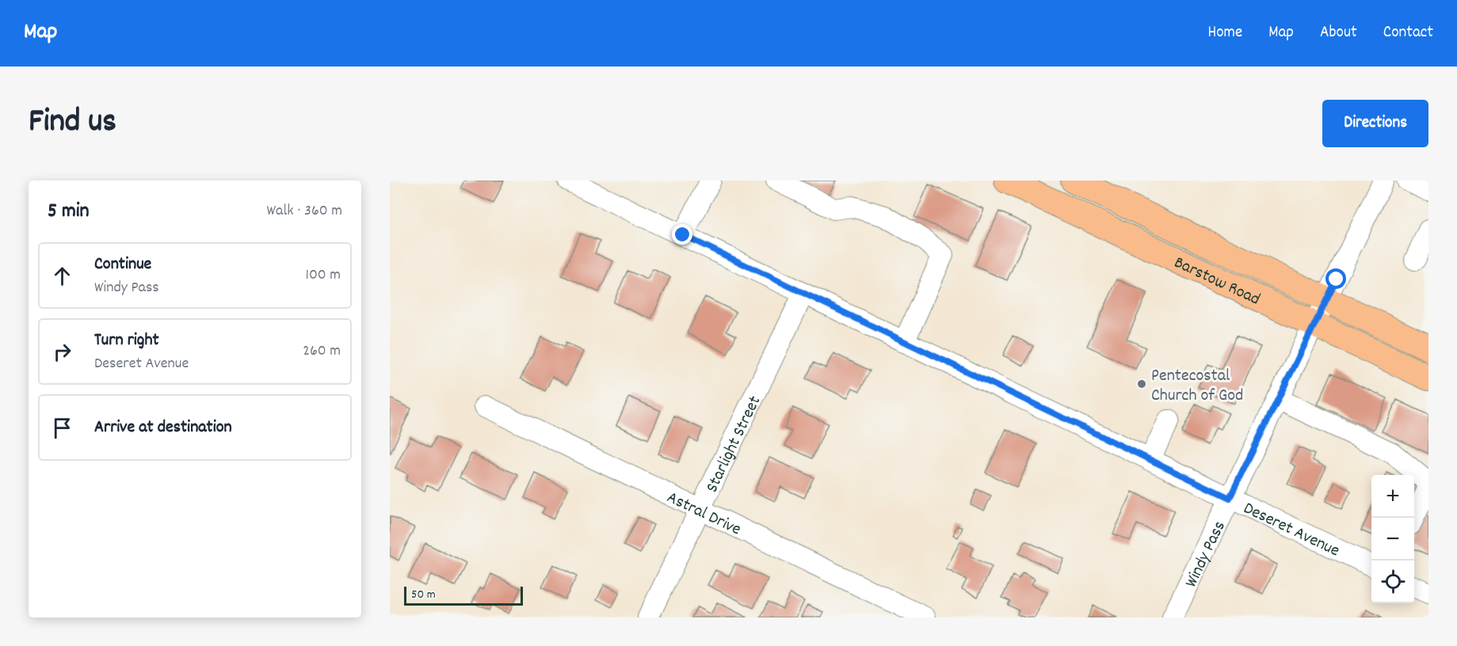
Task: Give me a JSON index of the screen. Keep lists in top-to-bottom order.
{
  "streets": {
    "main road": ["Barstow Road"],
    "street": [
      "Starlight Street",
      "Astral Drive",
      "Deseret Avenue",
      "Windy Pass"
    ]
  },
  "crossings": [
    ["Barstow Road", "Windy Pass"],
    ["Starlight Street", "Astral Drive"],
    ["Starlight Street", "Deseret Avenue"],
    ["Deseret Avenue", "Windy Pass"]
  ],
  "places": ["Pentecostal Church of God"],
  "scale_bar": "50 m",
  "page": {
    "header": "Map",
    "nav": [
      "Home",
      "Map",
      "About",
      "Contact"
    ],
    "title": "Find us",
    "buttons": "Directions",
    "heading": ["5 min", "Walk · 360 m"],
    "list": [
      ["Continue", "Windy Pass", "100 m"],
      ["Turn right", "Deseret Avenue", "260 m"],
      "Arrive at destination"
    ],
    "map_buttons": ["+", "−"],
    "scale": "50 m"
  }
}
